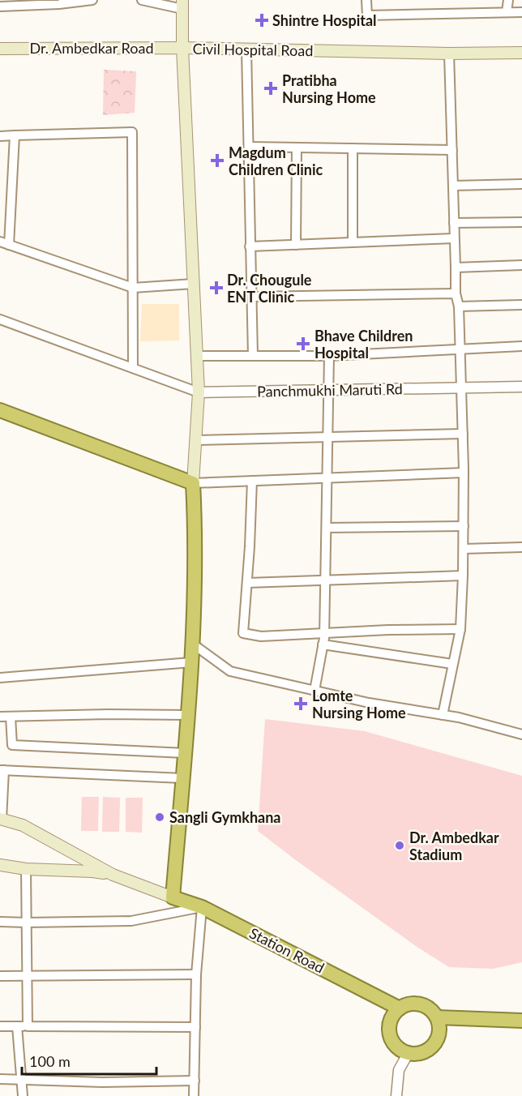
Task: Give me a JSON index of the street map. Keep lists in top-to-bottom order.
{
  "streets": {
    "highway": ["Station Road"],
    "main road": ["Dr. Ambedkar Road", "Civil Hospital Road"],
    "street": ["Panchmukhi Maruti Rd"]
  },
  "crossings": [
    ["Dr. Ambedkar Road", "Civil Hospital Road"],
    ["Civil Hospital Road", "Panchmukhi Maruti Rd"]
  ],
  "places": {
    "health": [
      "Shintre Hospital",
      "Pratibha Nursing Home",
      "Magdum Children Clinic",
      "Dr. Chougule ENT Clinic",
      "Bhave Children Hospital",
      "Lomte Nursing Home"
    ],
    "other": ["Sangli Gymkhana", "Dr. Ambedkar Stadium"]
  },
  "scale_bar": "100 m"
}
